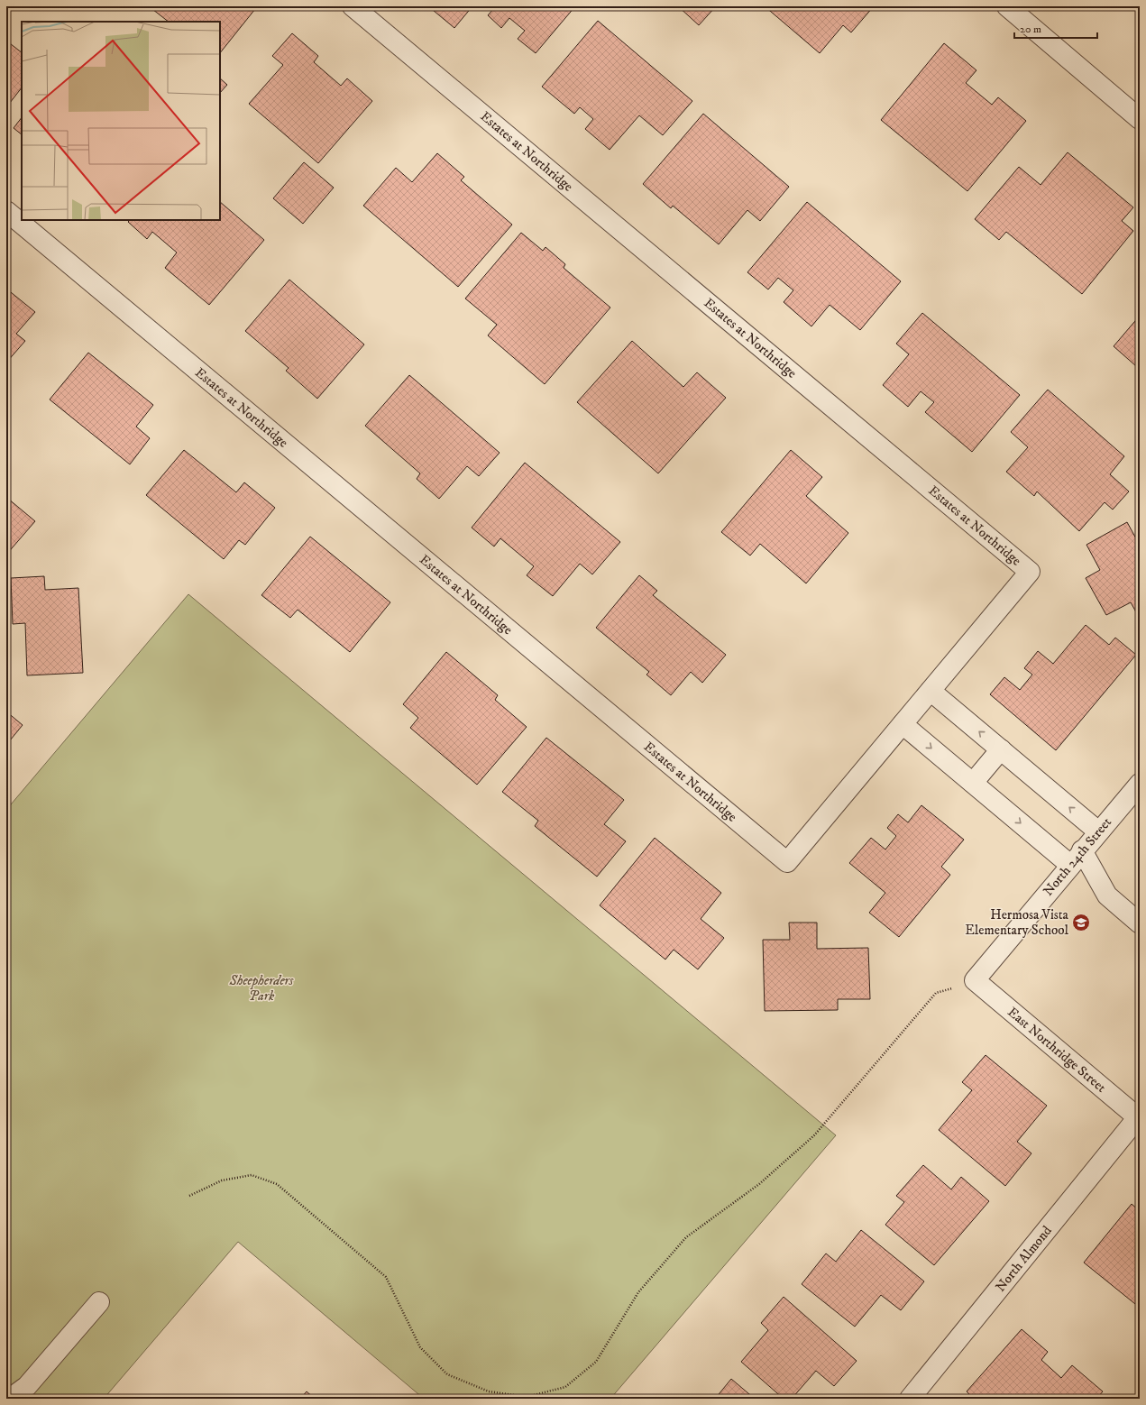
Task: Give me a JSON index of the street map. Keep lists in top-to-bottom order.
{
  "streets": {
    "street": [
      "Estates at Northridge",
      "North 24th Street",
      "East Northridge Street",
      "North Almond"
    ]
  },
  "crossings": [
    ["North 24th Street", "East Northridge Street"],
    ["East Northridge Street", "North Almond"]
  ],
  "parks": ["Sheepherders Park"],
  "places": {
    "school or university": ["Hermosa Vista Elementary School"]
  },
  "scale_bar": "20 m"
}
